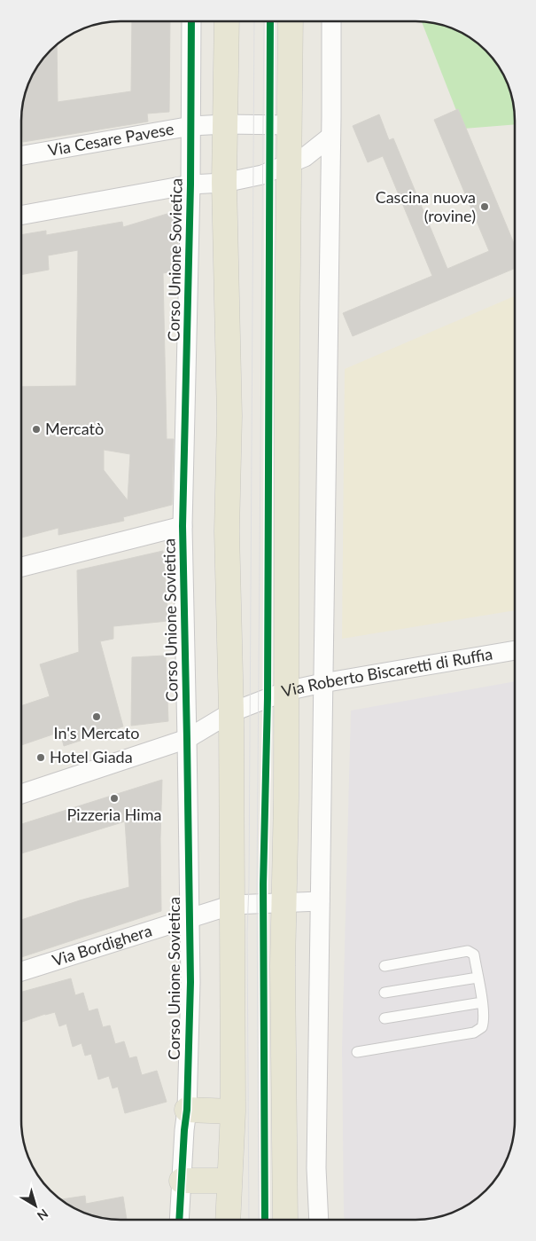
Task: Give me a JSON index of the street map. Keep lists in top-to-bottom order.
{
  "streets": {
    "street": [
      "Via Cesare Pavese",
      "Corso Unione Sovietica",
      "Via Roberto Biscaretti di Ruffia",
      "Via Bordighera"
    ]
  },
  "crossings": [
    ["Via Cesare Pavese", "Corso Unione Sovietica"],
    ["Corso Unione Sovietica", "Via Roberto Biscaretti di Ruffia"],
    ["Corso Unione Sovietica", "Via Bordighera"]
  ],
  "places": [
    "Cascina nuova (rovine)",
    "Mercatò",
    "In's Mercato",
    "Hotel Giada",
    "Pizzeria Hima"
  ],
  "north": "bottom right"
}
